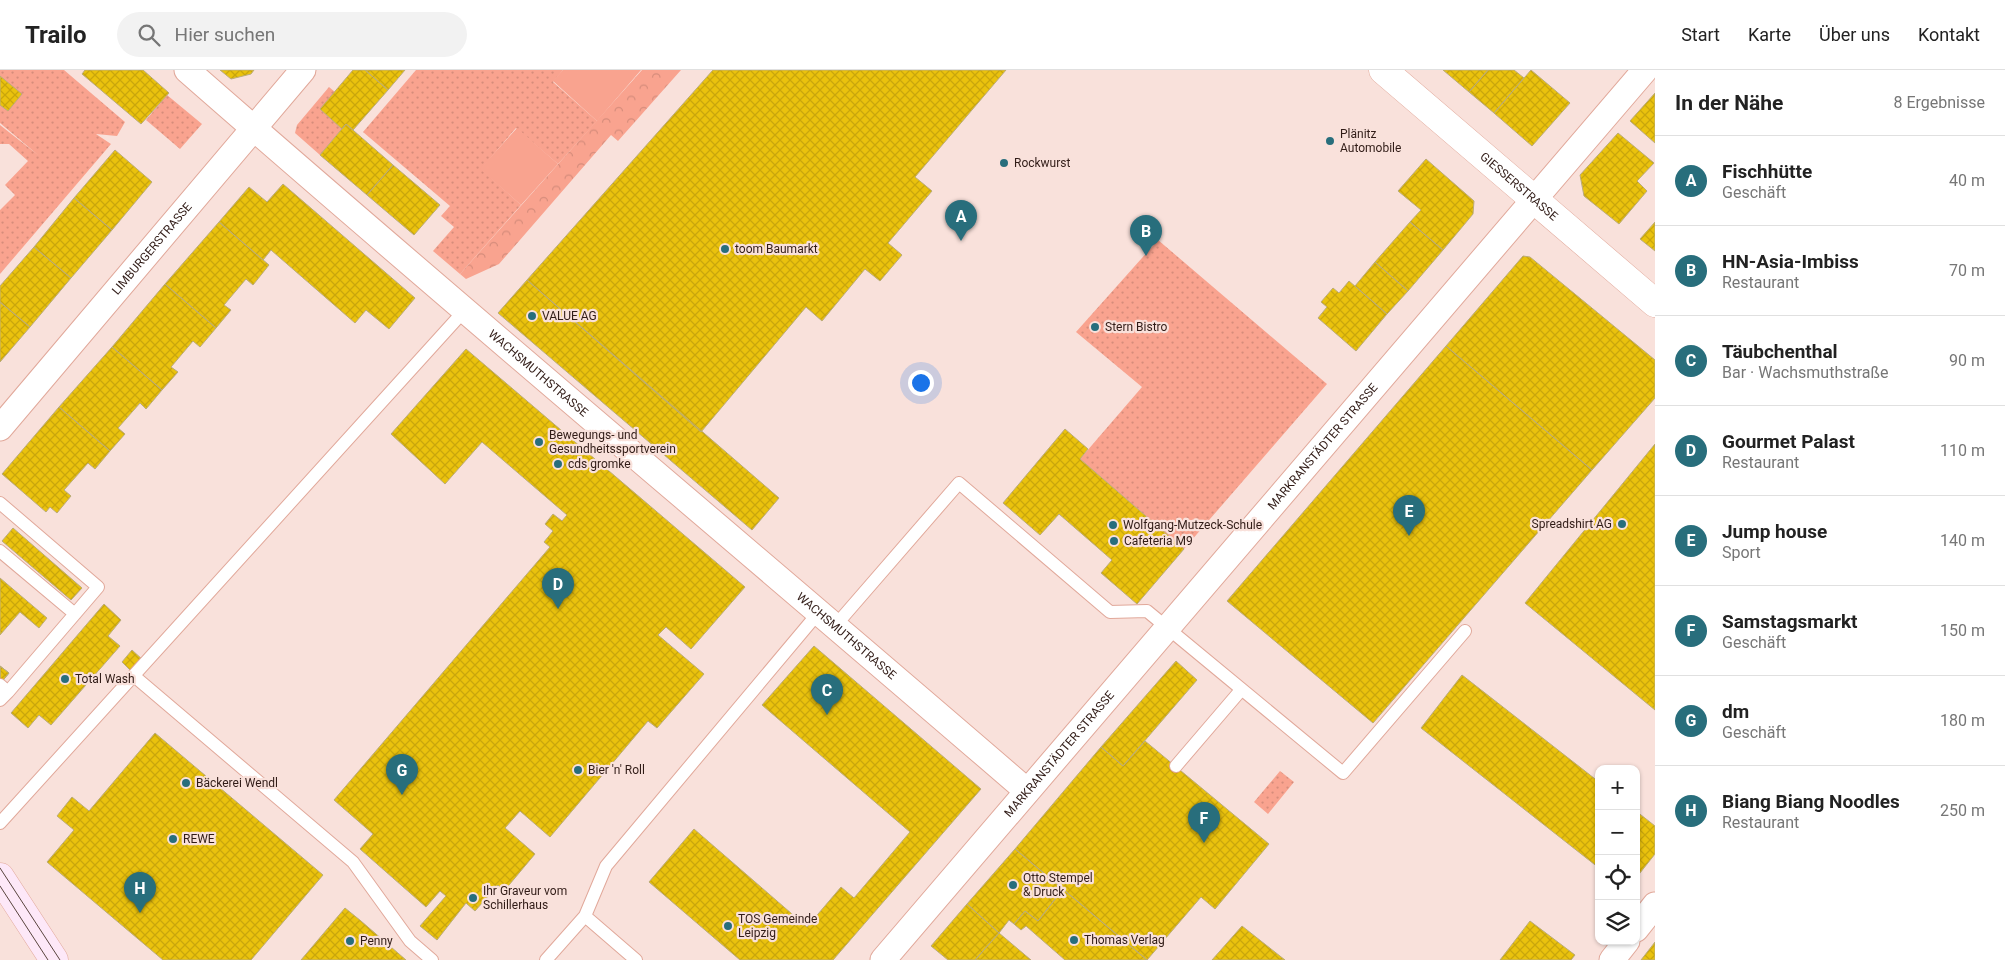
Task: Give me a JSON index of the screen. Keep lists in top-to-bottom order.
{
  "streets": {
    "street": [
      "GIESSERSTRASSE",
      "LIMBURGERSTRASSE",
      "WACHSMUTHSTRASSE",
      "MARKRANSTÄDTER STRASSE"
    ]
  },
  "crossings": [
    ["GIESSERSTRASSE", "MARKRANSTÄDTER STRASSE"],
    ["LIMBURGERSTRASSE", "WACHSMUTHSTRASSE"],
    ["WACHSMUTHSTRASSE", "MARKRANSTÄDTER STRASSE"]
  ],
  "places": [
    "Plänitz Automobile",
    "Rockwurst",
    "toom Baumarkt",
    "VALUE AG",
    "Stern Bistro",
    "Bewegungs- und Gesundheitssportverein",
    "cds gromke",
    "Spreadshirt AG",
    "Wolfgang-Mutzeck-Schule",
    "Cafeteria M9",
    "Total Wash",
    "Bier 'n' Roll",
    "Bäckerei Wendl",
    "REWE",
    "Otto Stempel & Druck",
    "Ihr Graveur vom Schillerhaus",
    "TOS Gemeinde Leipzig",
    "Thomas Verlag",
    "Penny"
  ],
  "page": {
    "header": "Trailo",
    "search": "Hier suchen",
    "nav": [
      "Start",
      "Karte",
      "Über uns",
      "Kontakt"
    ],
    "heading": ["In der Nähe", "8 Ergebnisse"],
    "list": [
      {
        "mark": "A",
        "name": "Fischhütte",
        "note": "Geschäft",
        "value": "40 m"
      },
      {
        "mark": "B",
        "name": "HN-Asia-Imbiss",
        "note": "Restaurant",
        "value": "70 m"
      },
      {
        "mark": "C",
        "name": "Täubchenthal",
        "note": "Bar · Wachsmuthstraße",
        "value": "90 m"
      },
      {
        "mark": "D",
        "name": "Gourmet Palast",
        "note": "Restaurant",
        "value": "110 m"
      },
      {
        "mark": "E",
        "name": "Jump house",
        "note": "Sport",
        "value": "140 m"
      },
      {
        "mark": "F",
        "name": "Samstagsmarkt",
        "note": "Geschäft",
        "value": "150 m"
      },
      {
        "mark": "G",
        "name": "dm",
        "note": "Geschäft",
        "value": "180 m"
      },
      {
        "mark": "H",
        "name": "Biang Biang Noodles",
        "note": "Restaurant",
        "value": "250 m"
      }
    ],
    "pins": [
      "A",
      "B",
      "E",
      "D",
      "C",
      "G",
      "F",
      "H"
    ],
    "map_buttons": ["+", "−"]
  }
}
